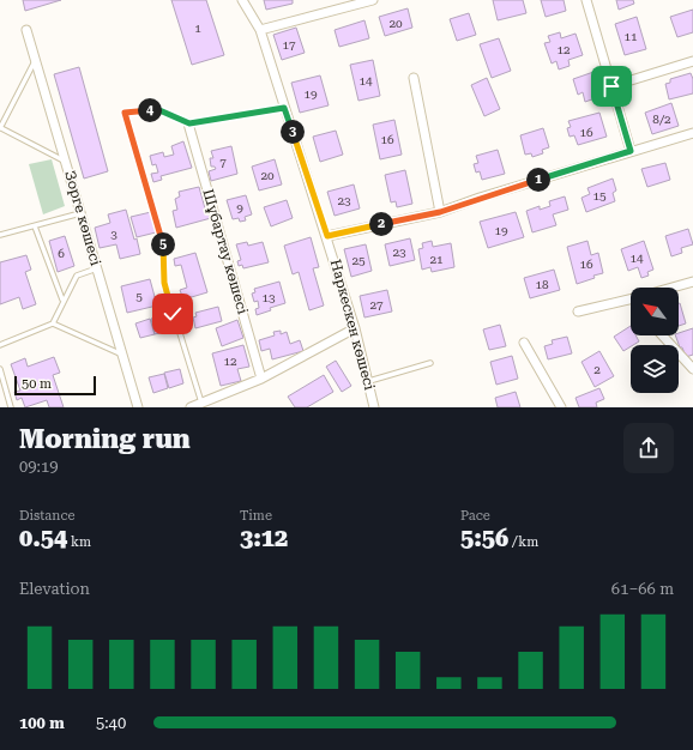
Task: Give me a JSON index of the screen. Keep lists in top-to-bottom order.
{
  "streets": {
    "street": ["Зорге көшесі", "Шұбартау көшесі", "Наркескен көшесі"]
  },
  "house_numbers": [
    "20",
    "1",
    "11",
    "17",
    "12",
    "14",
    "19",
    "8/2",
    "16",
    "16",
    "7",
    "20",
    "15",
    "23",
    "9",
    "19",
    "3",
    "23",
    "6",
    "14",
    "21",
    "25",
    "16",
    "18",
    "5",
    "13",
    "27",
    "12",
    "2"
  ],
  "scale_bar": "50 m",
  "north": "top left",
  "page": {
    "pins": [
      "4",
      "3",
      "1",
      "2",
      "5"
    ],
    "scale": "50 m",
    "heading": ["Morning run", "09:19"],
    "stats": [
      ["Distance", "0.54 km"],
      ["Time", "3:12"],
      ["Pace", "5:56 /km"]
    ],
    "chart": ["Elevation", "61–66 m"],
    "list": [
      {
        "name": "100 m",
        "note": "5:40"
      }
    ]
  }
}
